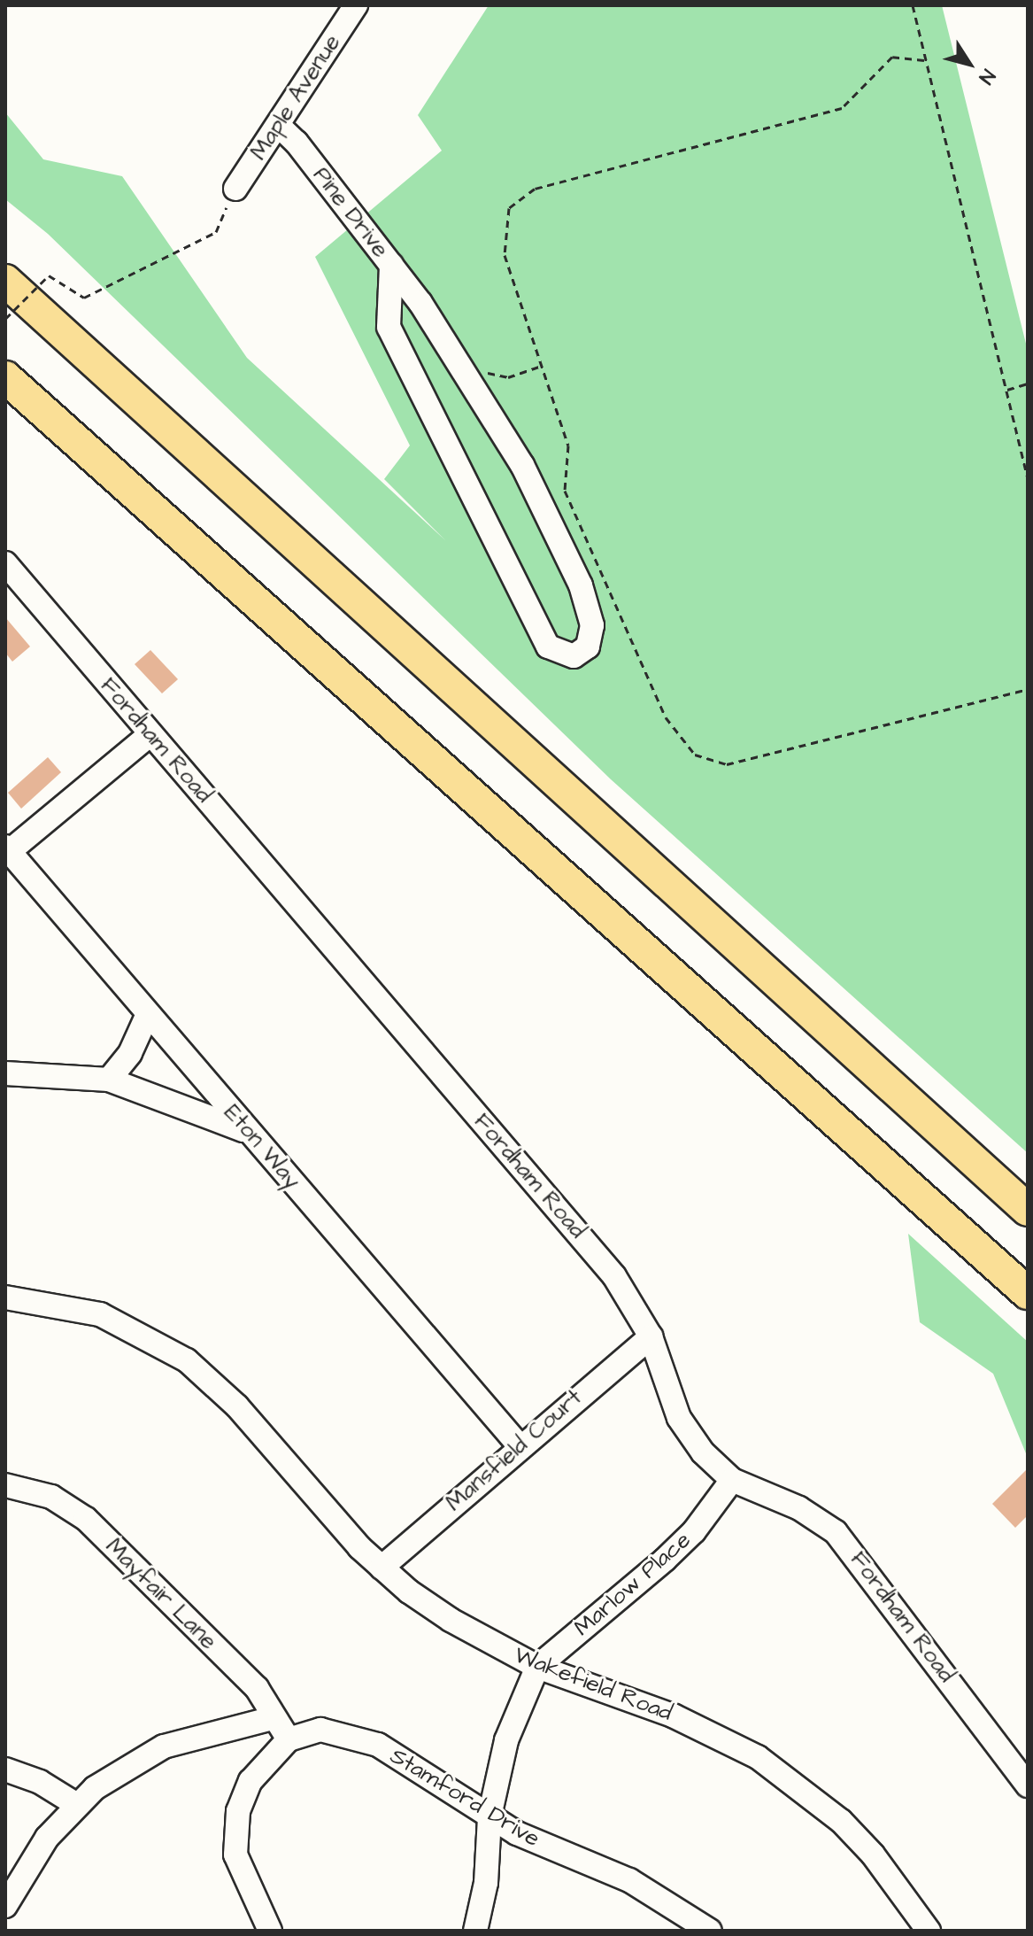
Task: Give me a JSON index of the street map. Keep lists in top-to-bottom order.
{
  "streets": {
    "street": [
      "Maple Avenue",
      "Pine Drive",
      "Fordham Road",
      "Eton Way",
      "Mansfield Court",
      "Marlow Place",
      "Mayfair Lane",
      "Wakefield Road",
      "Stamford Drive"
    ]
  },
  "crossings": [
    ["Maple Avenue", "Pine Drive"],
    ["Fordham Road", "Mansfield Court"],
    ["Fordham Road", "Marlow Place"],
    ["Eton Way", "Mansfield Court"],
    ["Mansfield Court", "Wakefield Road"],
    ["Marlow Place", "Wakefield Road"],
    ["Marlow Place", "Stamford Drive"],
    ["Mayfair Lane", "Stamford Drive"]
  ],
  "north": "bottom right"
}
